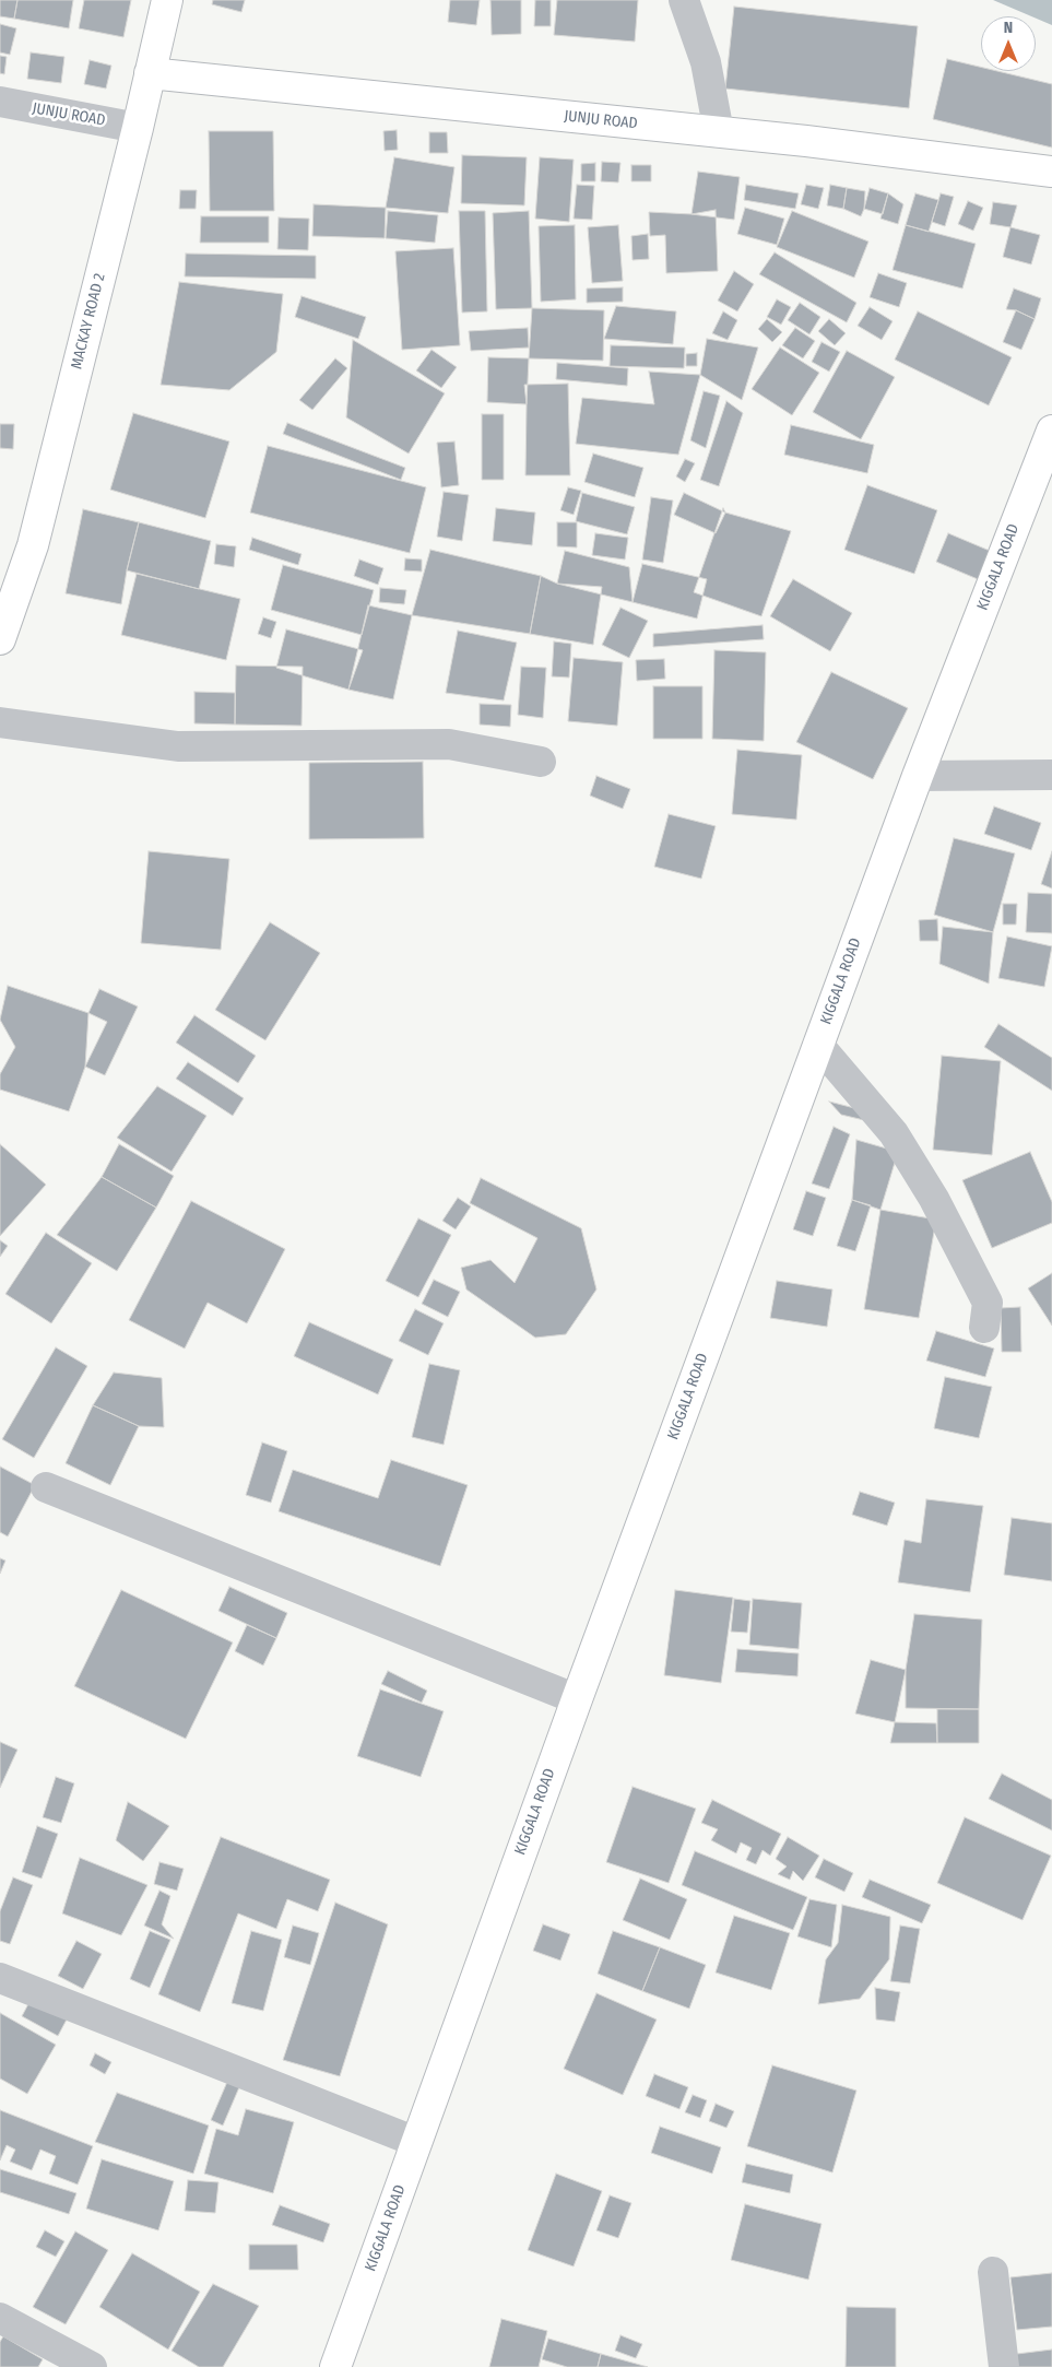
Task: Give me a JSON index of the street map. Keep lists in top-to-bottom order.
{
  "streets": {
    "street": ["JUNJU ROAD", "MACKAY ROAD 2", "KIGGALA ROAD"]
  },
  "crossings": [
    ["JUNJU ROAD", "MACKAY ROAD 2"]
  ],
  "north": "top"
}
